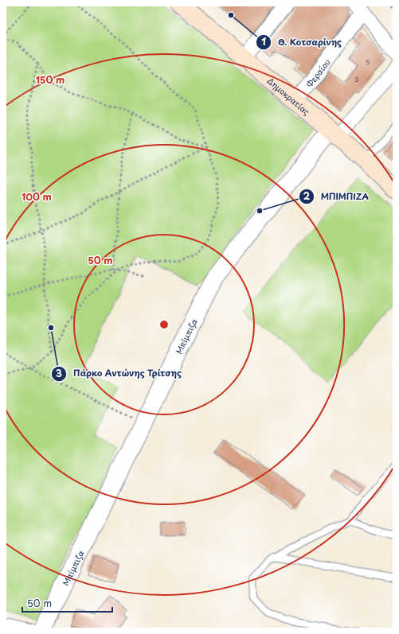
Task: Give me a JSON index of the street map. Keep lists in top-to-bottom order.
{
  "streets": {
    "main road": ["Δημοκρατίας"],
    "street": ["Φεραίου", "Μπίμπιζα"]
  },
  "crossings": [
    ["Φεραίου", "Δημοκρατίας"],
    ["Δημοκρατίας", "Μπίμπιζα"]
  ],
  "places": ["Θ. Κοτσαρίνης", "ΜΠΙΜΠΙΖΑ", "Πάρκο Αντώνης Τρίτσης"],
  "house_numbers": ["5", "3"],
  "scale_bar": "50 m",
  "rings": ["150 m", "100 m", "50 m"]
}
